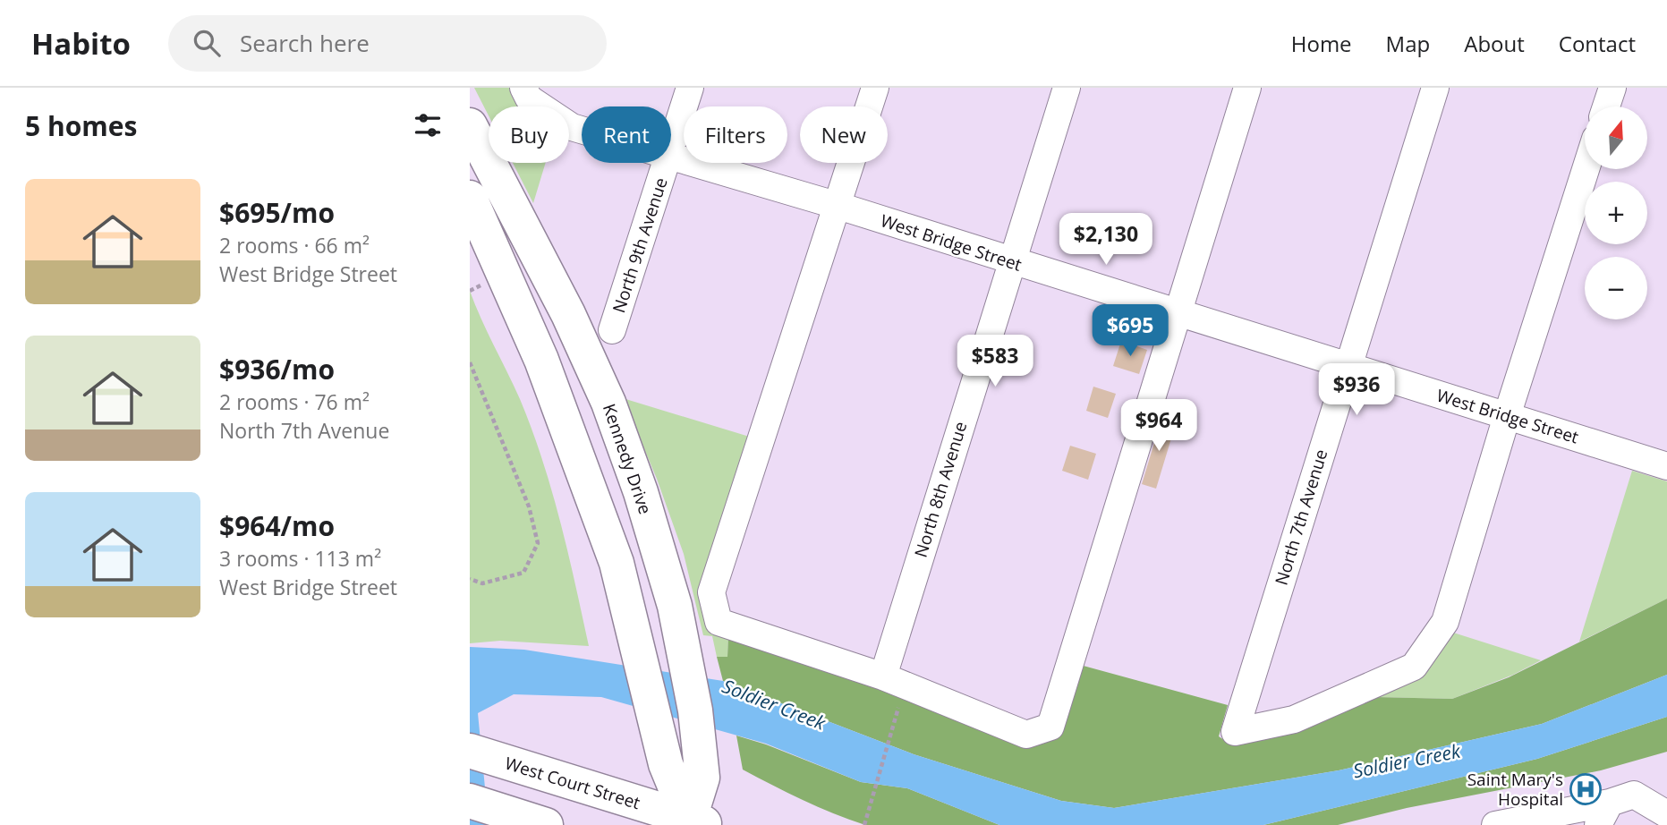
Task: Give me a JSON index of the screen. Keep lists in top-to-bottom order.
{
  "streets": {
    "main road": ["Kennedy Drive", "West Court Street"],
    "street": [
      "West Bridge Street",
      "North 9th Avenue",
      "North 8th Avenue",
      "North 7th Avenue"
    ]
  },
  "crossings": [
    ["West Bridge Street", "North 8th Avenue"],
    ["West Bridge Street", "North 7th Avenue"],
    ["Kennedy Drive", "West Court Street"]
  ],
  "water": ["Soldier Creek"],
  "places": {
    "hospital": ["Saint Mary's Hospital"]
  },
  "north": "top",
  "page": {
    "header": "Habito",
    "search": "Search here",
    "nav": [
      "Home",
      "Map",
      "About",
      "Contact"
    ],
    "heading": "5 homes",
    "map_buttons": ["+", "−"],
    "chip": [
      "Buy",
      "Rent",
      "Filters",
      "New"
    ],
    "list": [
      {
        "name": "$695/mo",
        "note": "2 rooms · 66 m² · West Bridge Street"
      },
      {
        "name": "$936/mo",
        "note": "2 rooms · 76 m² · North 7th Avenue"
      },
      {
        "name": "$964/mo",
        "note": "3 rooms · 113 m² · West Bridge Street"
      }
    ],
    "price": [
      "$2,130",
      "$695",
      "$583",
      "$936",
      "$964"
    ]
  }
}
